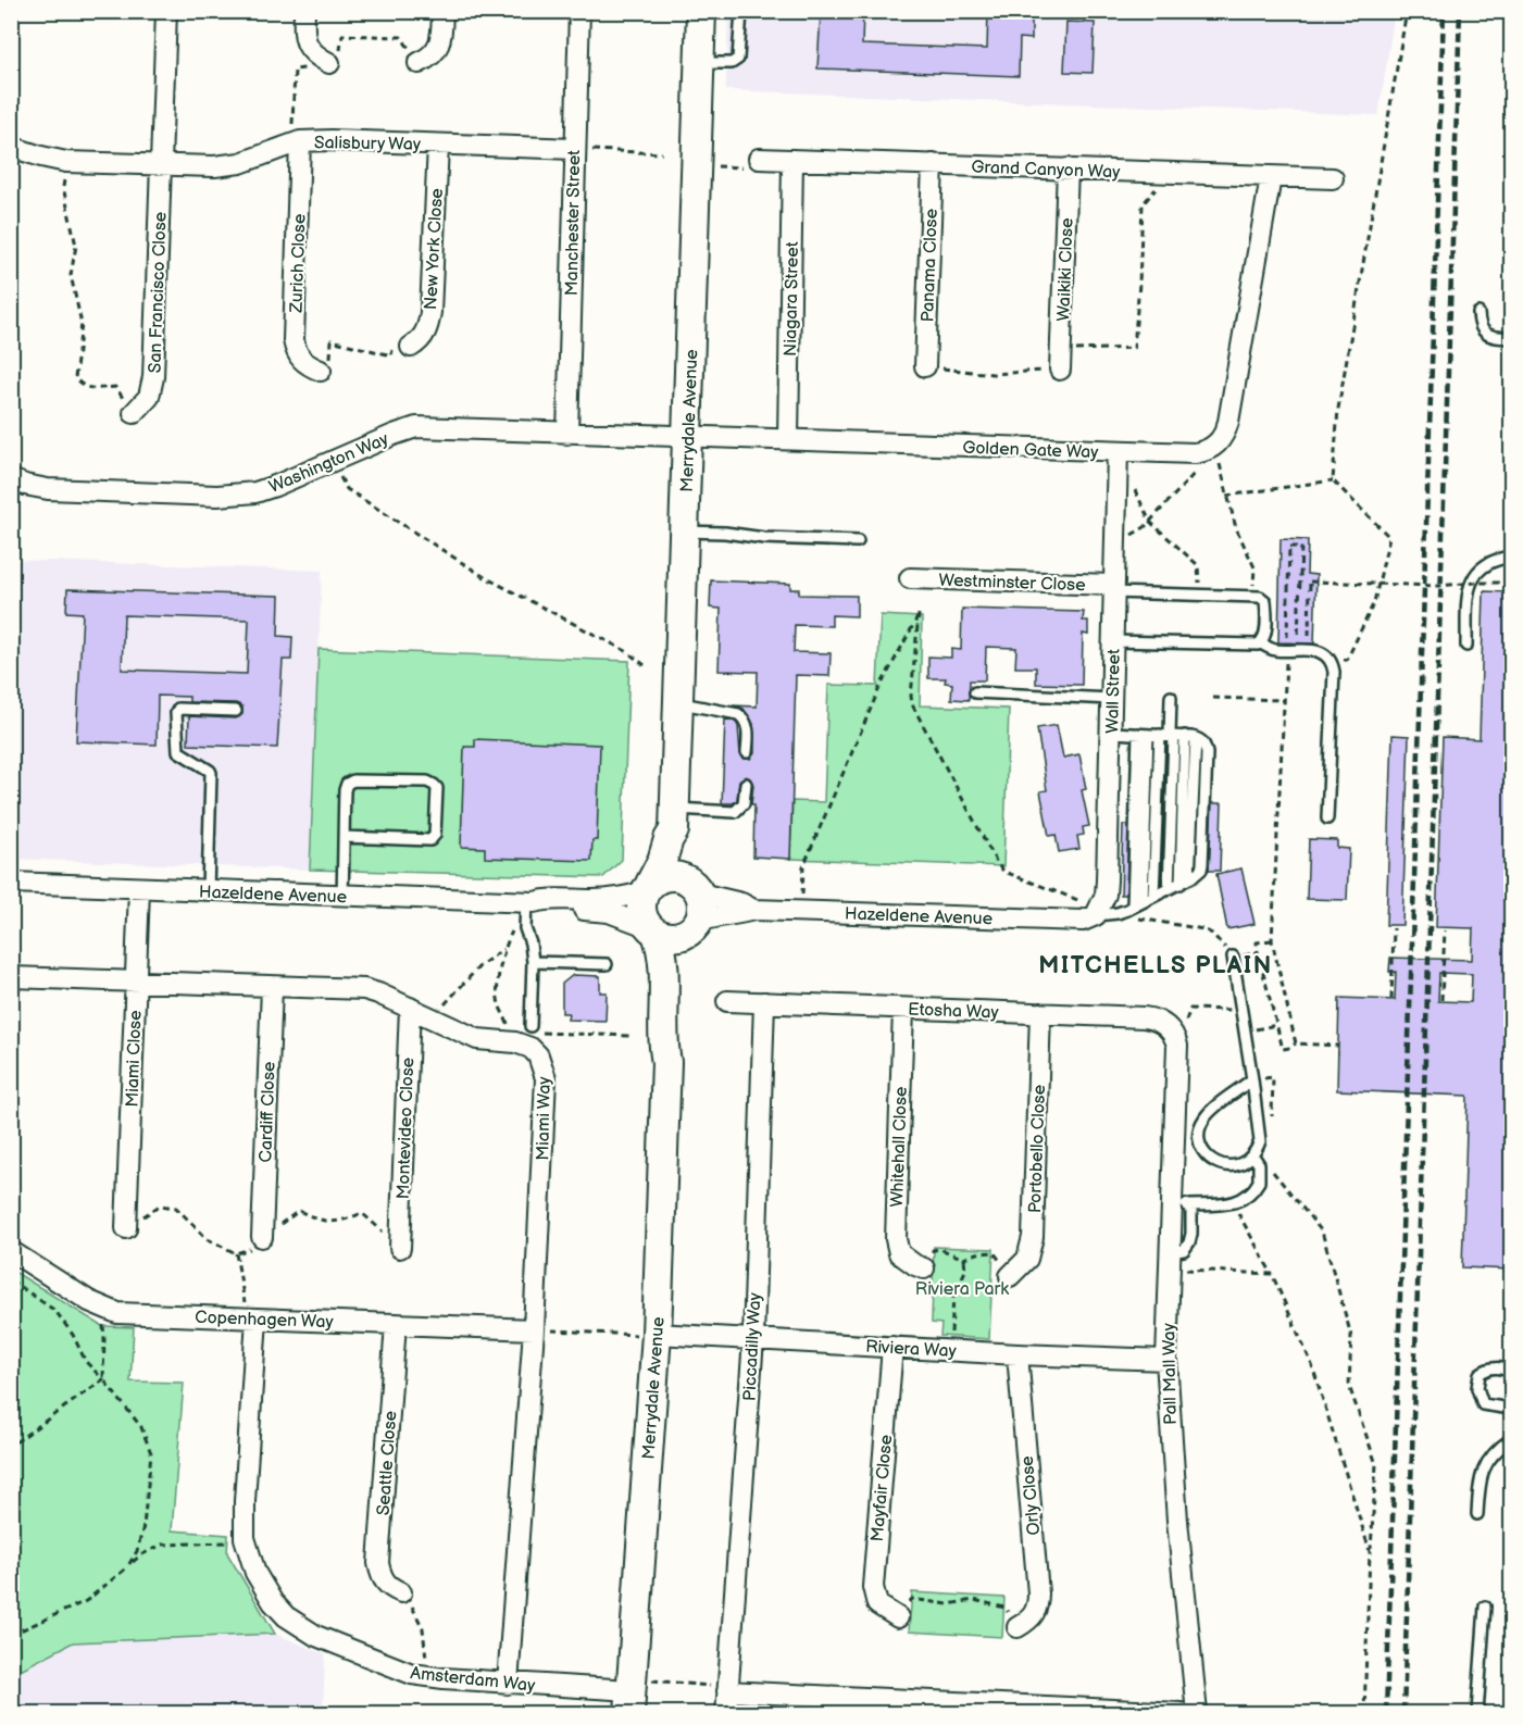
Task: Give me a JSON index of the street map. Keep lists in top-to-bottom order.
{
  "streets": {
    "street": [
      "Salisbury Way",
      "Grand Canyon Way",
      "Manchester Street",
      "New York Close",
      "Zurich Close",
      "Panama Close",
      "Waikiki Close",
      "San Francisco Close",
      "Niagara Street",
      "Merrydale Avenue",
      "Golden Gate Way",
      "Washington Way",
      "Westminster Close",
      "Wall Street",
      "Hazeldene Avenue",
      "Etosha Way",
      "Miami Close",
      "Cardiff Close",
      "Miami Way",
      "Montevideo Close",
      "Whitehall Close",
      "Portobello Close",
      "Copenhagen Way",
      "Piccadilly Way",
      "Riviera Way",
      "Pall Mall Way",
      "Seattle Close",
      "Mayfair Close",
      "Orly Close",
      "Amsterdam Way"
    ]
  },
  "crossings": [
    ["Salisbury Way", "Manchester Street"],
    ["Salisbury Way", "New York Close"],
    ["Salisbury Way", "Zurich Close"],
    ["Salisbury Way", "San Francisco Close"],
    ["Grand Canyon Way", "Panama Close"],
    ["Grand Canyon Way", "Waikiki Close"],
    ["Grand Canyon Way", "Niagara Street"],
    ["Manchester Street", "Golden Gate Way"],
    ["Manchester Street", "Washington Way"],
    ["Niagara Street", "Golden Gate Way"],
    ["Merrydale Avenue", "Golden Gate Way"],
    ["Merrydale Avenue", "Hazeldene Avenue"],
    ["Merrydale Avenue", "Riviera Way"],
    ["Merrydale Avenue", "Amsterdam Way"],
    ["Golden Gate Way", "Washington Way"],
    ["Golden Gate Way", "Wall Street"],
    ["Westminster Close", "Wall Street"],
    ["Wall Street", "Hazeldene Avenue"],
    ["Hazeldene Avenue", "Miami Close"],
    ["Etosha Way", "Whitehall Close"],
    ["Etosha Way", "Portobello Close"],
    ["Etosha Way", "Piccadilly Way"],
    ["Etosha Way", "Pall Mall Way"],
    ["Miami Close", "Miami Way"],
    ["Cardiff Close", "Miami Way"],
    ["Miami Way", "Montevideo Close"],
    ["Miami Way", "Copenhagen Way"],
    ["Miami Way", "Amsterdam Way"],
    ["Copenhagen Way", "Seattle Close"],
    ["Copenhagen Way", "Amsterdam Way"],
    ["Piccadilly Way", "Riviera Way"],
    ["Riviera Way", "Pall Mall Way"],
    ["Riviera Way", "Mayfair Close"],
    ["Riviera Way", "Orly Close"]
  ],
  "districts": ["MITCHELLS PLAIN"],
  "parks": ["Riviera Park"]
}
